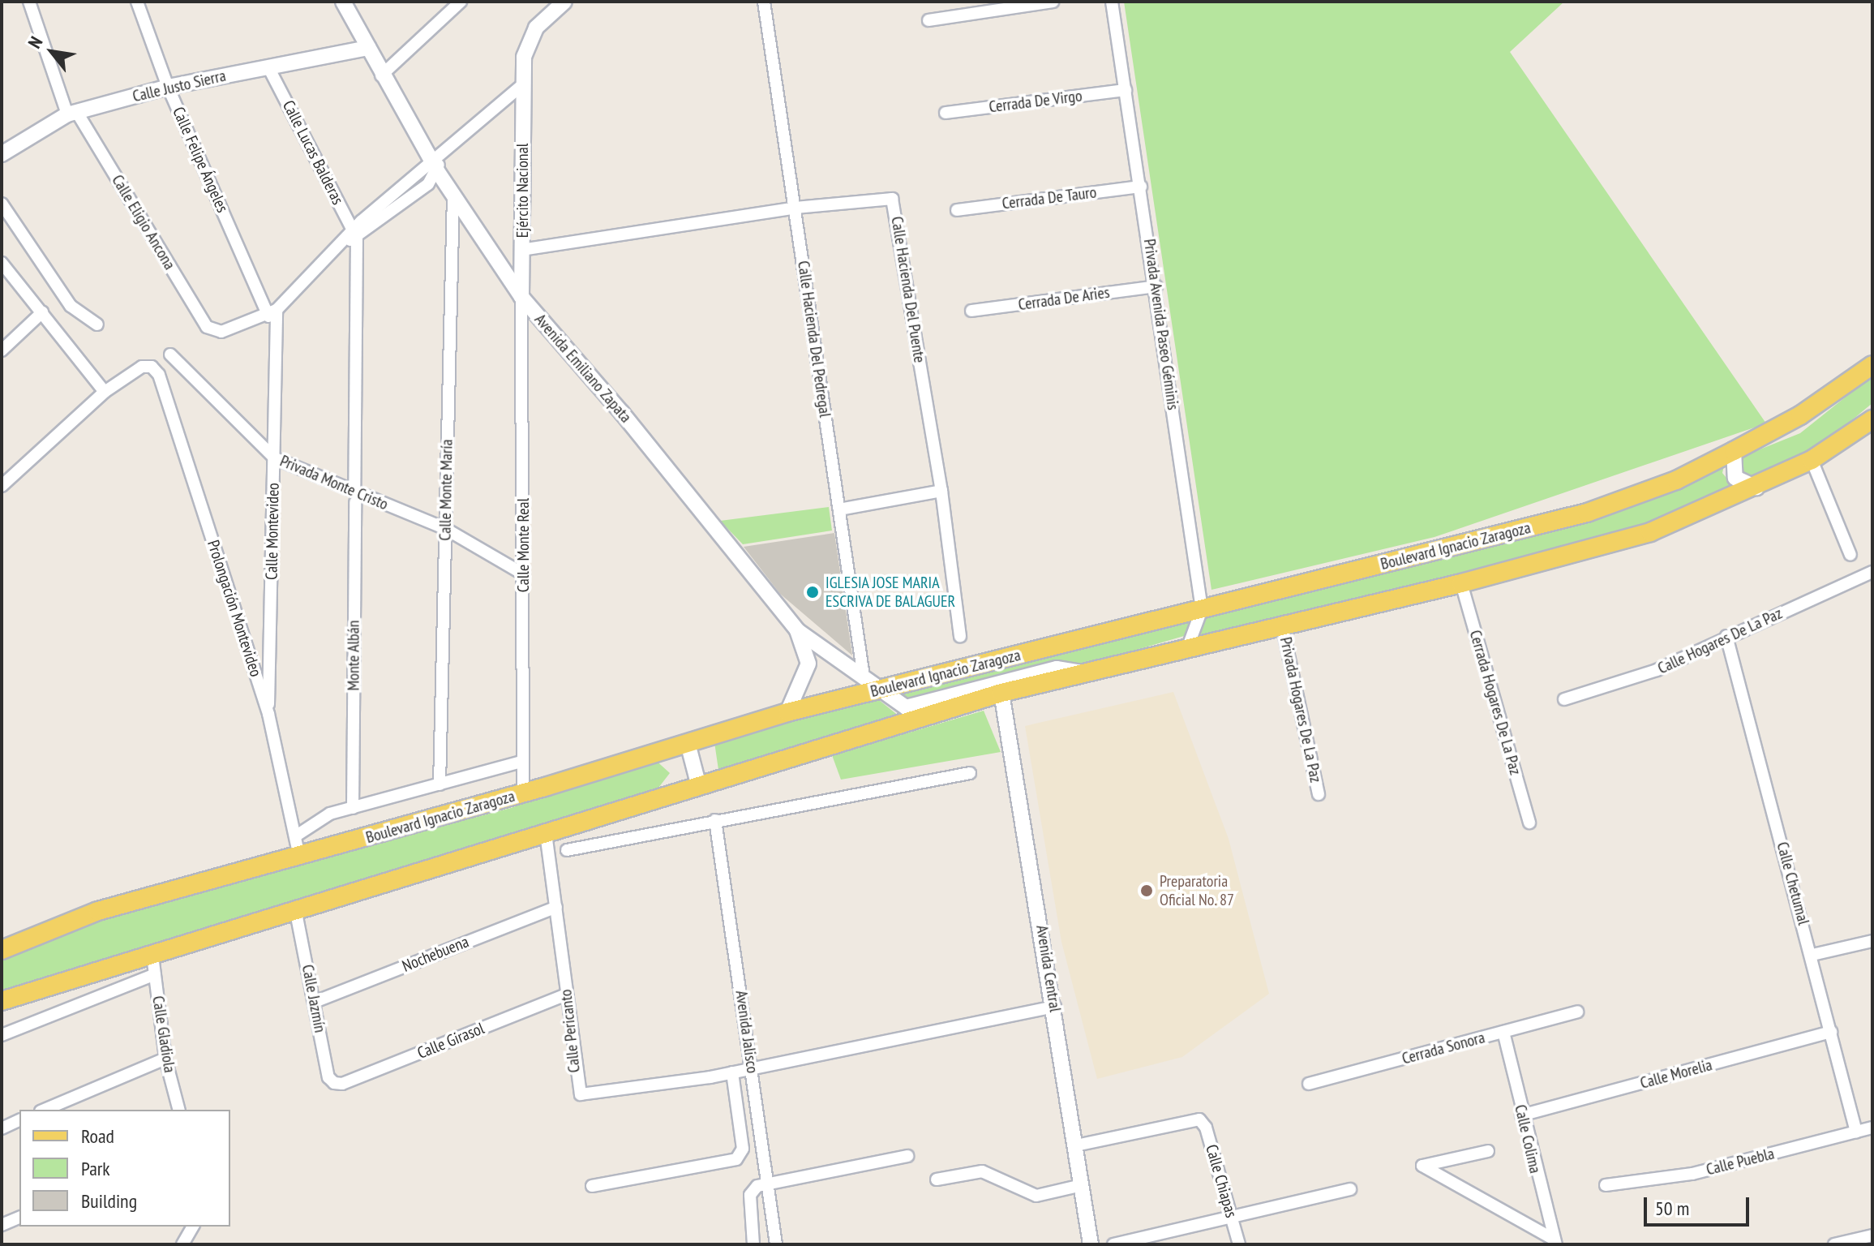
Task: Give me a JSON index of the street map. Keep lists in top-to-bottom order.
{
  "streets": {
    "main road": ["Boulevard Ignacio Zaragoza"],
    "street": [
      "Calle Justo Sierra",
      "Cerrada De Virgo",
      "Calle Lucas Balderas",
      "Calle Felipe Ángeles",
      "Ejército Nacional",
      "Cerrada De Tauro",
      "Calle Eligio Ancona",
      "Calle Hacienda Del Puente",
      "Cerrada De Aries",
      "Privada Avenida Paseo Géminis",
      "Calle Hacienda Del Pedregal",
      "Avenida Emiliano Zapata",
      "Privada Monte Cristo",
      "Calle Monte María",
      "Calle Montevideo",
      "Calle Monte Real",
      "Prolongación Montevideo",
      "Calle Hogares De La Paz",
      "Monte Albán",
      "Cerrada Hogares De La Paz",
      "Privada Hogares De La Paz",
      "Calle Chetumal",
      "Nochebuena",
      "Avenida Central",
      "Calle Jazmín",
      "Calle Pericanto",
      "Avenida Jalisco",
      "Calle Gladiola",
      "Calle Girasol",
      "Cerrada Sonora",
      "Calle Morelia",
      "Calle Colima",
      "Calle Puebla",
      "Calle Chiapas"
    ]
  },
  "crossings": [
    ["Calle Justo Sierra", "Calle Lucas Balderas"],
    ["Calle Justo Sierra", "Calle Felipe Ángeles"],
    ["Calle Justo Sierra", "Calle Eligio Ancona"],
    ["Calle Justo Sierra", "Avenida Emiliano Zapata"],
    ["Cerrada De Virgo", "Privada Avenida Paseo Géminis"],
    ["Calle Lucas Balderas", "Monte Albán"],
    ["Calle Felipe Ángeles", "Calle Eligio Ancona"],
    ["Calle Felipe Ángeles", "Calle Montevideo"],
    ["Ejército Nacional", "Calle Hacienda Del Puente"],
    ["Ejército Nacional", "Avenida Emiliano Zapata"],
    ["Ejército Nacional", "Calle Monte Real"],
    ["Cerrada De Tauro", "Privada Avenida Paseo Géminis"],
    ["Calle Eligio Ancona", "Calle Montevideo"],
    ["Calle Hacienda Del Puente", "Calle Hacienda Del Pedregal"],
    ["Cerrada De Aries", "Privada Avenida Paseo Géminis"],
    ["Privada Avenida Paseo Géminis", "Boulevard Ignacio Zaragoza"],
    ["Calle Hacienda Del Pedregal", "Avenida Emiliano Zapata"],
    ["Avenida Emiliano Zapata", "Calle Monte María"],
    ["Avenida Emiliano Zapata", "Calle Monte Real"],
    ["Avenida Emiliano Zapata", "Boulevard Ignacio Zaragoza"],
    ["Privada Monte Cristo", "Calle Monte María"],
    ["Privada Monte Cristo", "Calle Montevideo"],
    ["Privada Monte Cristo", "Calle Monte Real"],
    ["Privada Monte Cristo", "Monte Albán"],
    ["Calle Montevideo", "Prolongación Montevideo"],
    ["Calle Monte Real", "Boulevard Ignacio Zaragoza"],
    ["Boulevard Ignacio Zaragoza", "Prolongación Montevideo"],
    ["Boulevard Ignacio Zaragoza", "Cerrada Hogares De La Paz"],
    ["Boulevard Ignacio Zaragoza", "Privada Hogares De La Paz"],
    ["Boulevard Ignacio Zaragoza", "Avenida Central"],
    ["Boulevard Ignacio Zaragoza", "Calle Jazmín"],
    ["Boulevard Ignacio Zaragoza", "Calle Pericanto"],
    ["Boulevard Ignacio Zaragoza", "Calle Gladiola"],
    ["Calle Hogares De La Paz", "Calle Chetumal"],
    ["Calle Chetumal", "Calle Morelia"],
    ["Calle Chetumal", "Calle Puebla"],
    ["Nochebuena", "Calle Jazmín"],
    ["Nochebuena", "Calle Pericanto"],
    ["Avenida Central", "Calle Pericanto"],
    ["Avenida Central", "Calle Chiapas"],
    ["Calle Jazmín", "Calle Girasol"],
    ["Calle Pericanto", "Avenida Jalisco"],
    ["Calle Pericanto", "Calle Girasol"],
    ["Cerrada Sonora", "Calle Colima"],
    ["Calle Morelia", "Calle Colima"]
  ],
  "places": ["IGLESIA JOSE MARIA ESCRIVA DE BALAGUER", "Preparatoria Oficial No. 87"],
  "legend": ["Road", "Park", "Building"],
  "scale_bar": "50 m",
  "north": "top left"
}
